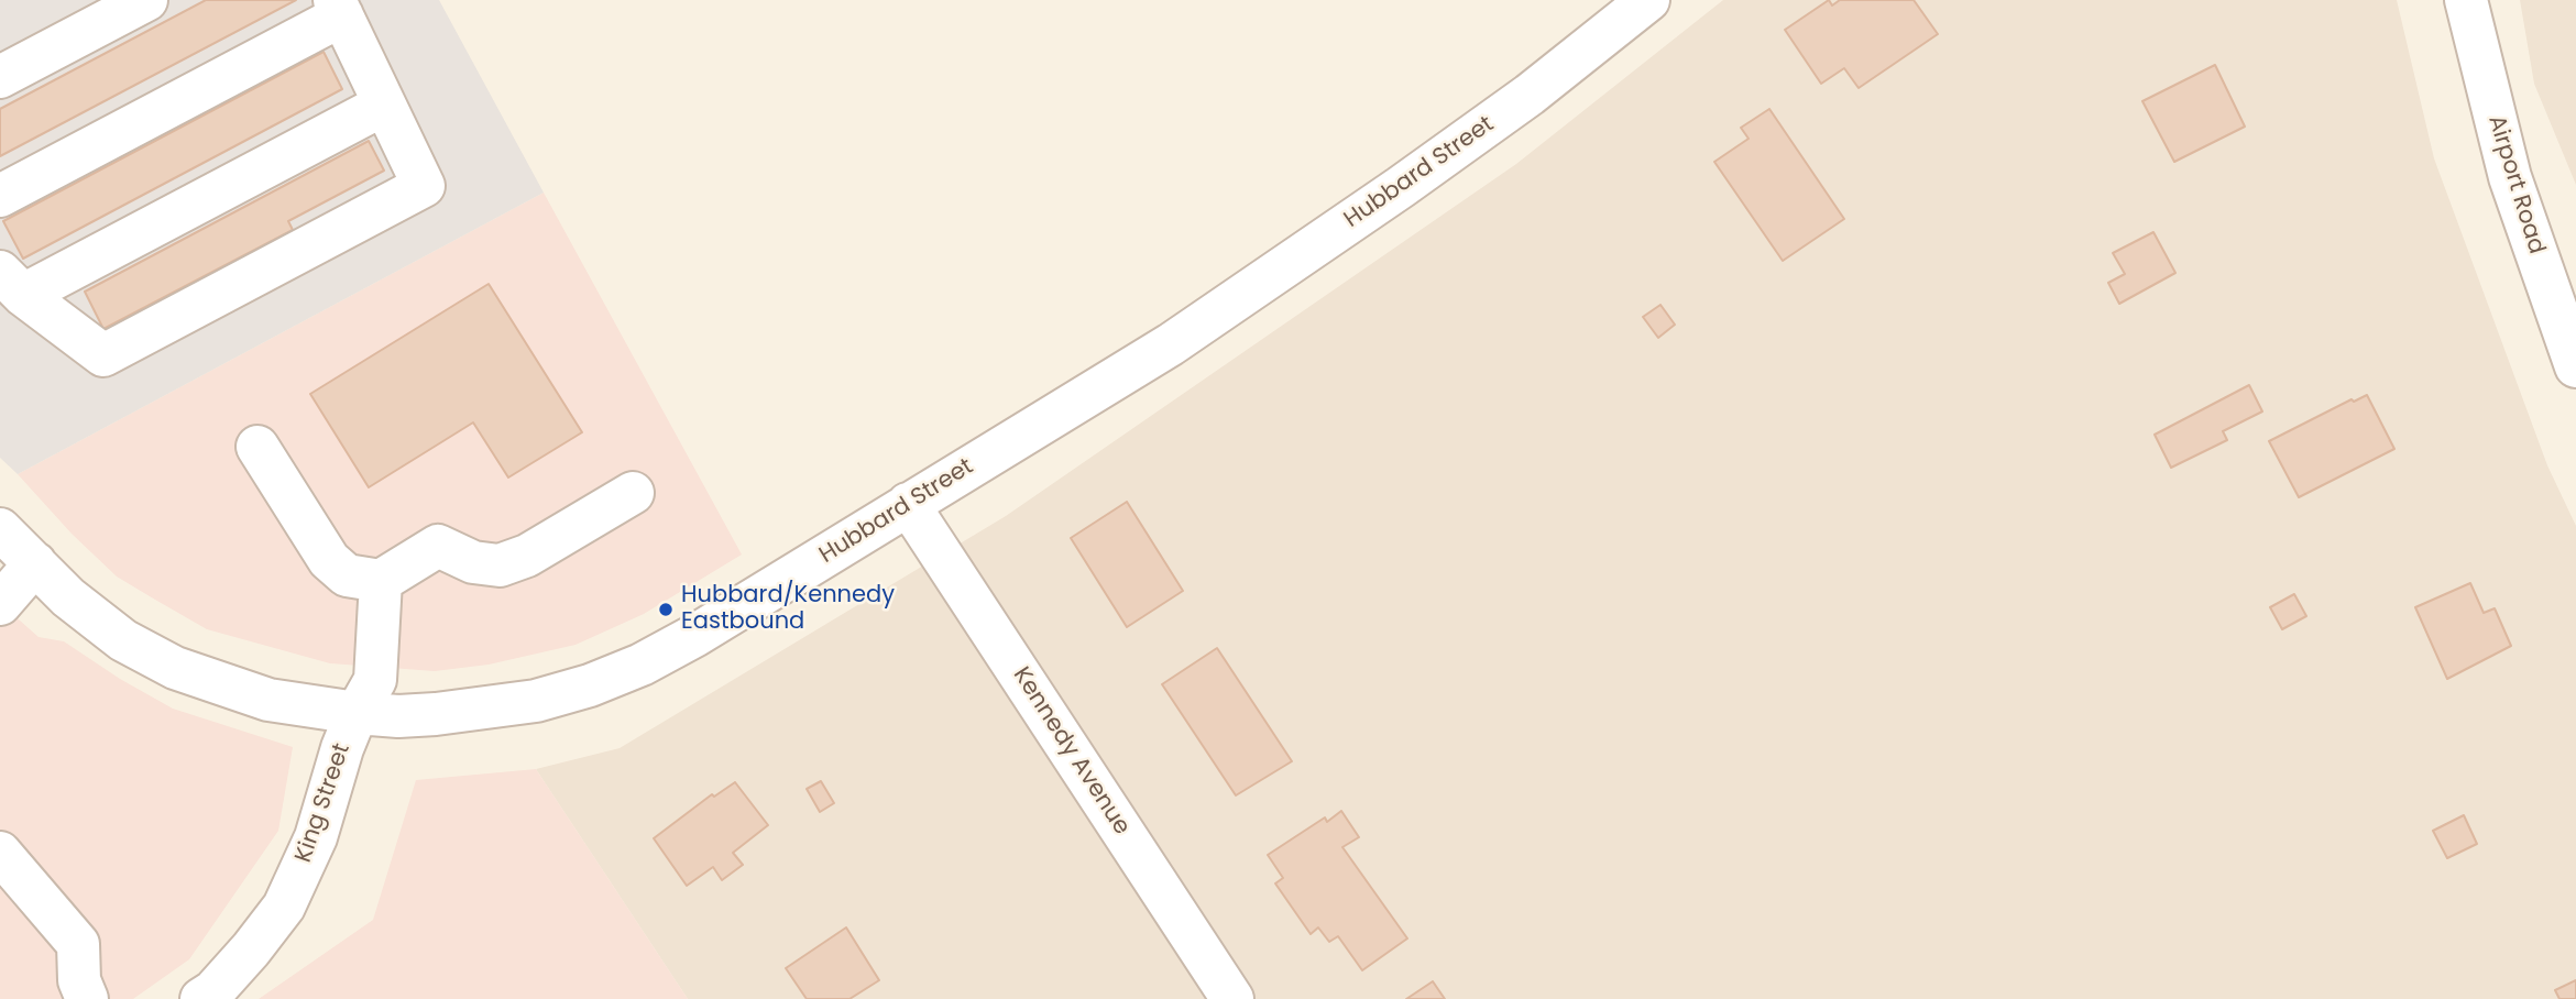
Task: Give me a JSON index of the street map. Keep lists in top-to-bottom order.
{
  "streets": {
    "street": [
      "Hubbard Street",
      "Airport Road",
      "Kennedy Avenue",
      "King Street"
    ]
  },
  "crossings": [
    ["Hubbard Street", "Kennedy Avenue"],
    ["Hubbard Street", "King Street"]
  ],
  "places": ["Hubbard/Kennedy Eastbound"]
}
